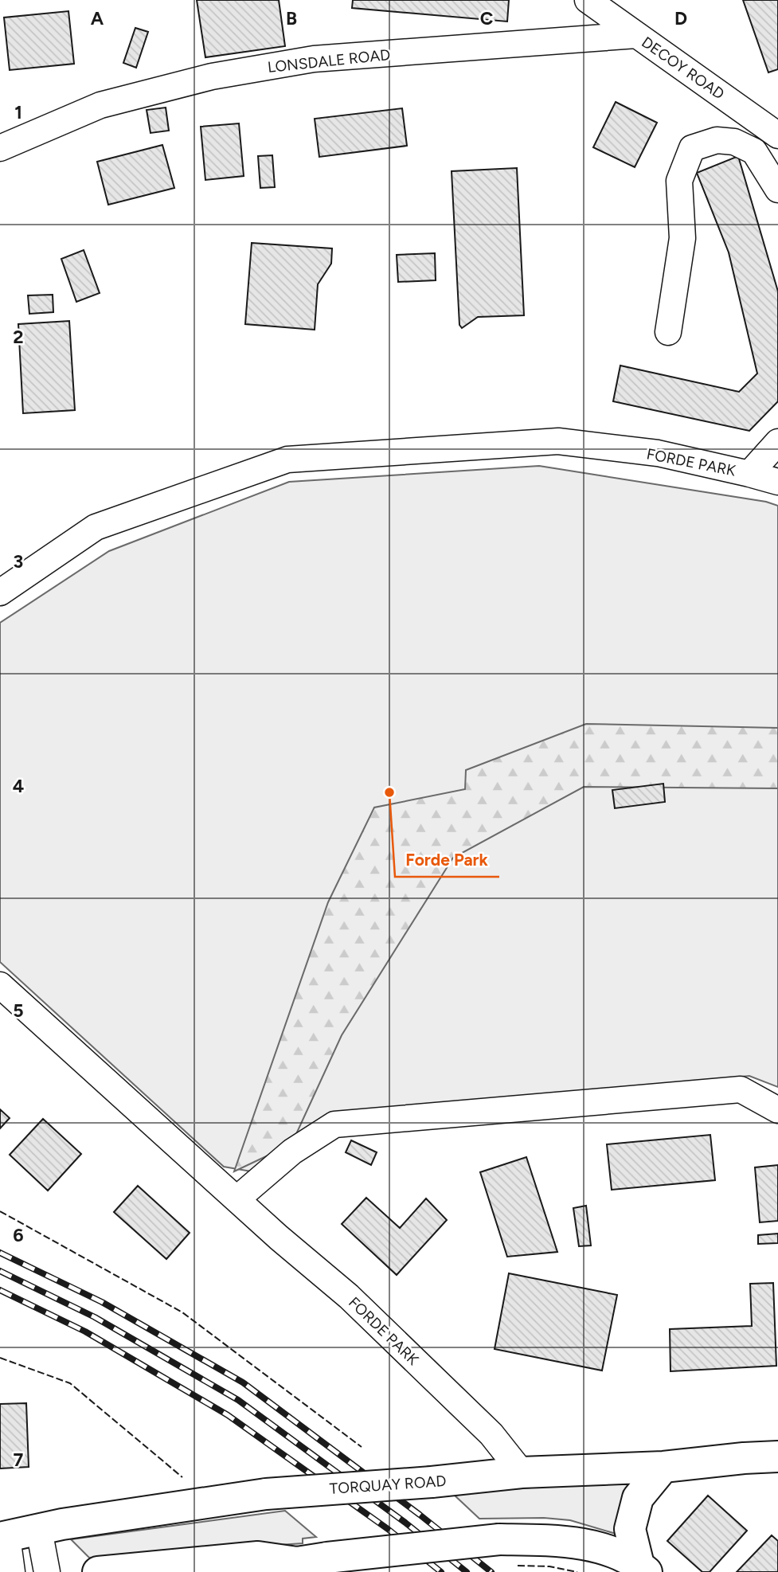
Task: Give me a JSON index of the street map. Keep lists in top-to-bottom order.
{
  "streets": {
    "main road": ["TORQUAY ROAD"],
    "street": ["LONSDALE ROAD", "DECOY ROAD", "FORDE PARK"]
  },
  "crossings": [
    ["LONSDALE ROAD", "DECOY ROAD"],
    ["FORDE PARK", "TORQUAY ROAD"]
  ],
  "places": ["Forde Park"],
  "grid": {
    "columns": [
      "A",
      "B",
      "C",
      "D"
    ],
    "rows": [
      "1",
      "2",
      "3",
      "4",
      "5",
      "6",
      "7"
    ]
  }
}
